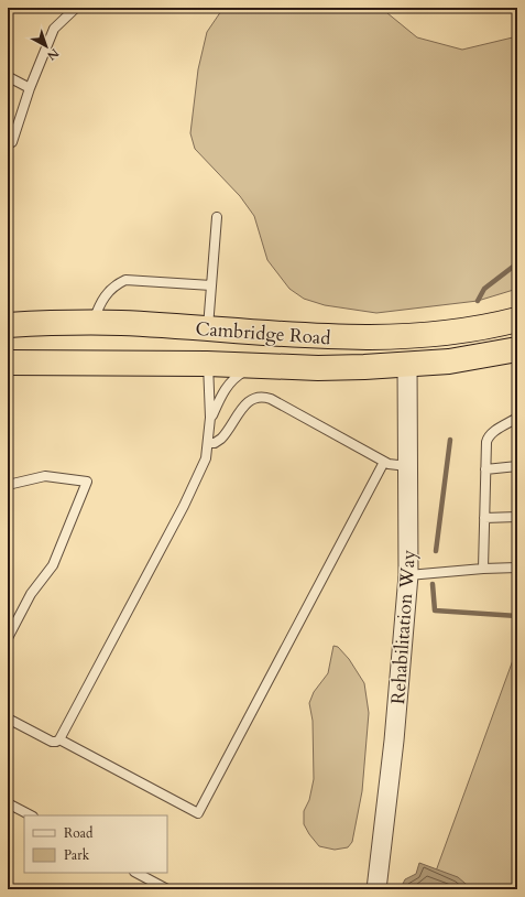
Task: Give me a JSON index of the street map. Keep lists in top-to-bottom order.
{
  "streets": {
    "highway": ["Cambridge Road"],
    "street": ["Rehabilitation Way"]
  },
  "crossings": [
    ["Cambridge Road", "Rehabilitation Way"]
  ],
  "legend": ["Road", "Park"],
  "north": "bottom right"
}
